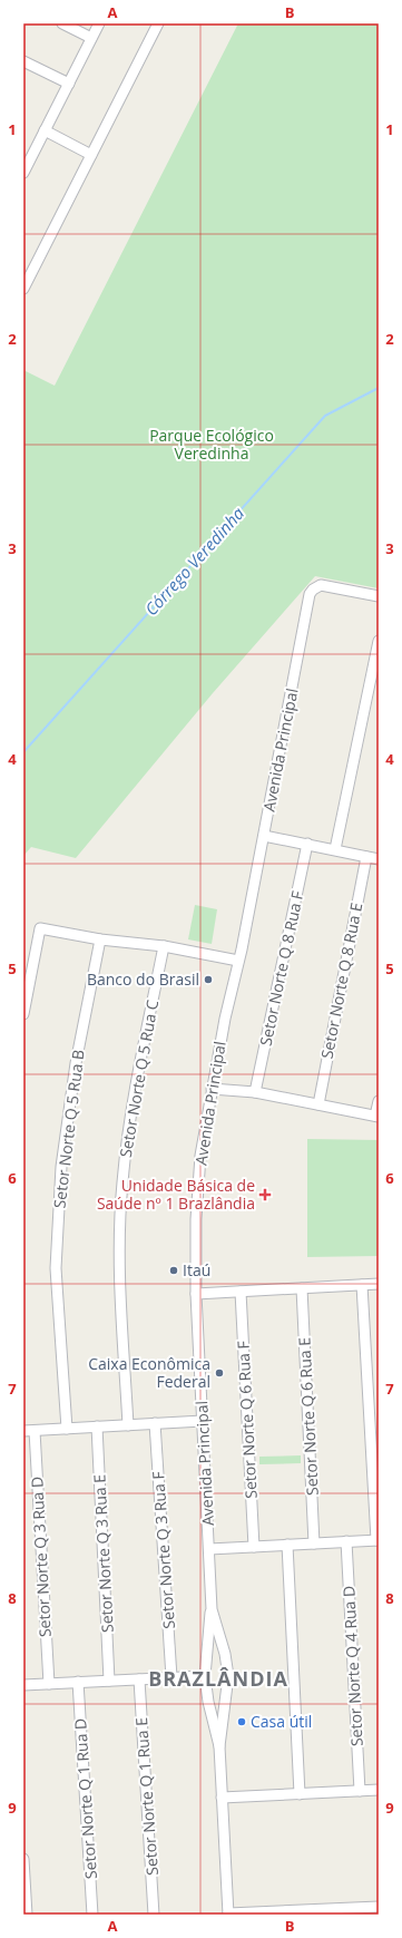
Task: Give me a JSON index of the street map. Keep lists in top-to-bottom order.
{
  "streets": {
    "street": [
      "Avenida Principal",
      "Setor Norte Q 8 Rua F",
      "Setor Norte Q 8 Rua E",
      "Setor Norte Q 5 Rua C",
      "Setor Norte Q 5 Rua B",
      "Setor Norte Q 6 Rua E",
      "Setor Norte Q 6 Rua F",
      "Setor Norte Q 3 Rua F",
      "Setor Norte Q 3 Rua E",
      "Setor Norte Q 3 Rua D",
      "Setor Norte Q 4 Rua D",
      "Setor Norte Q 1 Rua E",
      "Setor Norte Q 1 Rua D"
    ]
  },
  "districts": ["BRAZLÂNDIA"],
  "water": ["Córrego Veredinha"],
  "parks": ["Parque Ecológico Veredinha"],
  "places": {
    "other": [
      "Banco do Brasil",
      "Itaú",
      "Caixa Econômica Federal",
      "Casa útil"
    ],
    "health": ["Unidade Básica de Saúde nº 1 Brazlândia"]
  },
  "grid": {
    "columns": ["A", "B"],
    "rows": [
      "1",
      "2",
      "3",
      "4",
      "5",
      "6",
      "7",
      "8",
      "9"
    ]
  }
}
